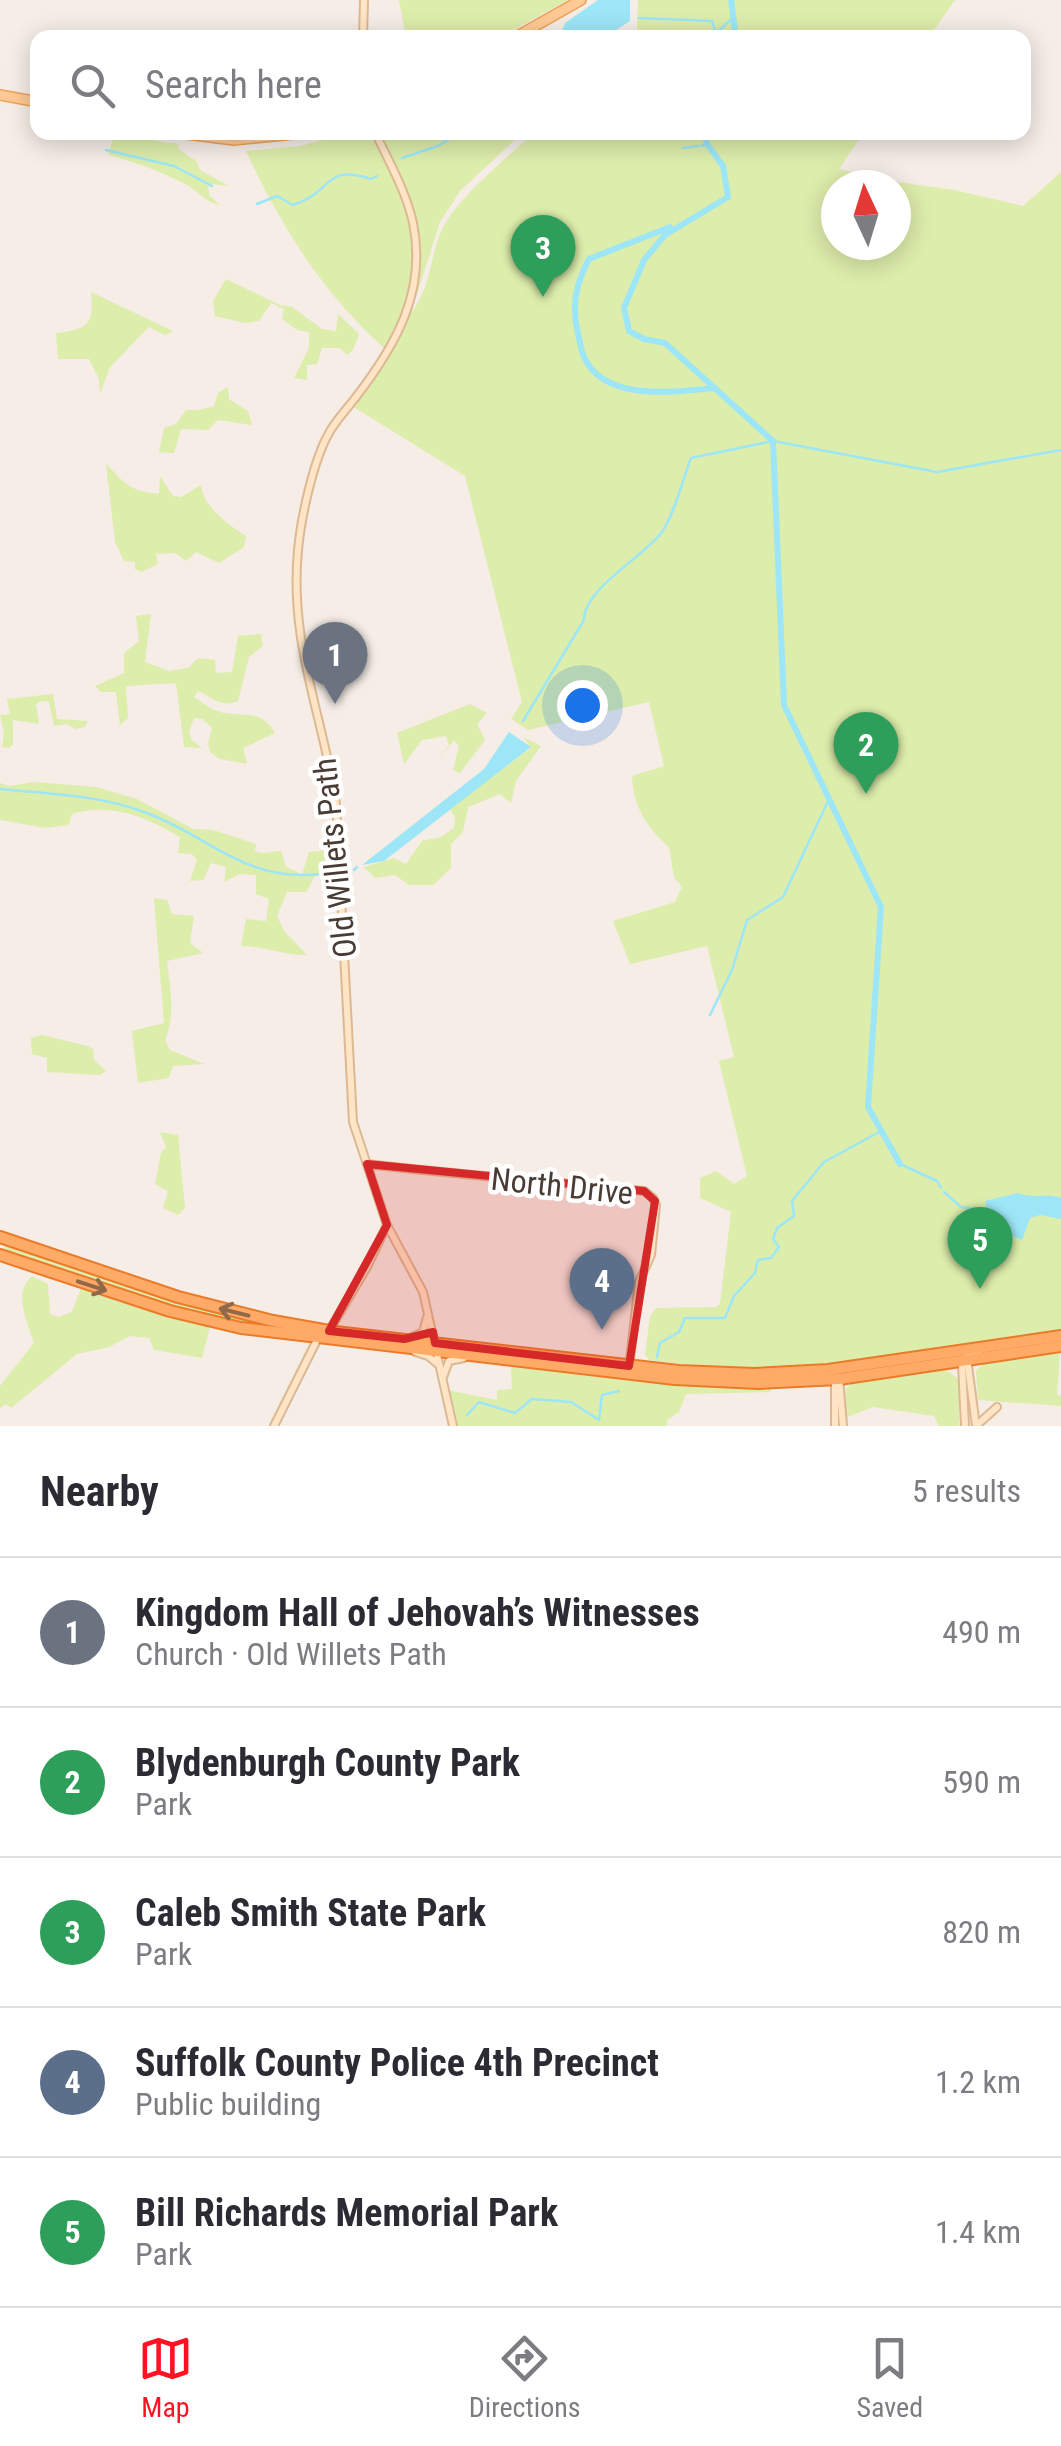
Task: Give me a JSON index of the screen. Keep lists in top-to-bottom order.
{
  "streets": {
    "main road": ["Old Willets Path", "North Drive"]
  },
  "crossings": [
    ["Old Willets Path", "North Drive"]
  ],
  "north": "top",
  "page": {
    "search": "Search here",
    "pins": [
      "3",
      "1",
      "2",
      "5",
      "4"
    ],
    "heading": ["Nearby", "5 results"],
    "list": [
      {
        "mark": "1",
        "name": "Kingdom Hall of Jehovah’s Witnesses",
        "note": "Church · Old Willets Path",
        "value": "490 m"
      },
      {
        "mark": "2",
        "name": "Blydenburgh County Park",
        "note": "Park",
        "value": "590 m"
      },
      {
        "mark": "3",
        "name": "Caleb Smith State Park",
        "note": "Park",
        "value": "820 m"
      },
      {
        "mark": "4",
        "name": "Suffolk County Police 4th Precinct",
        "note": "Public building",
        "value": "1.2 km"
      },
      {
        "mark": "5",
        "name": "Bill Richards Memorial Park",
        "note": "Park",
        "value": "1.4 km"
      }
    ],
    "nav": ["Map", "Directions", "Saved"]
  }
}
